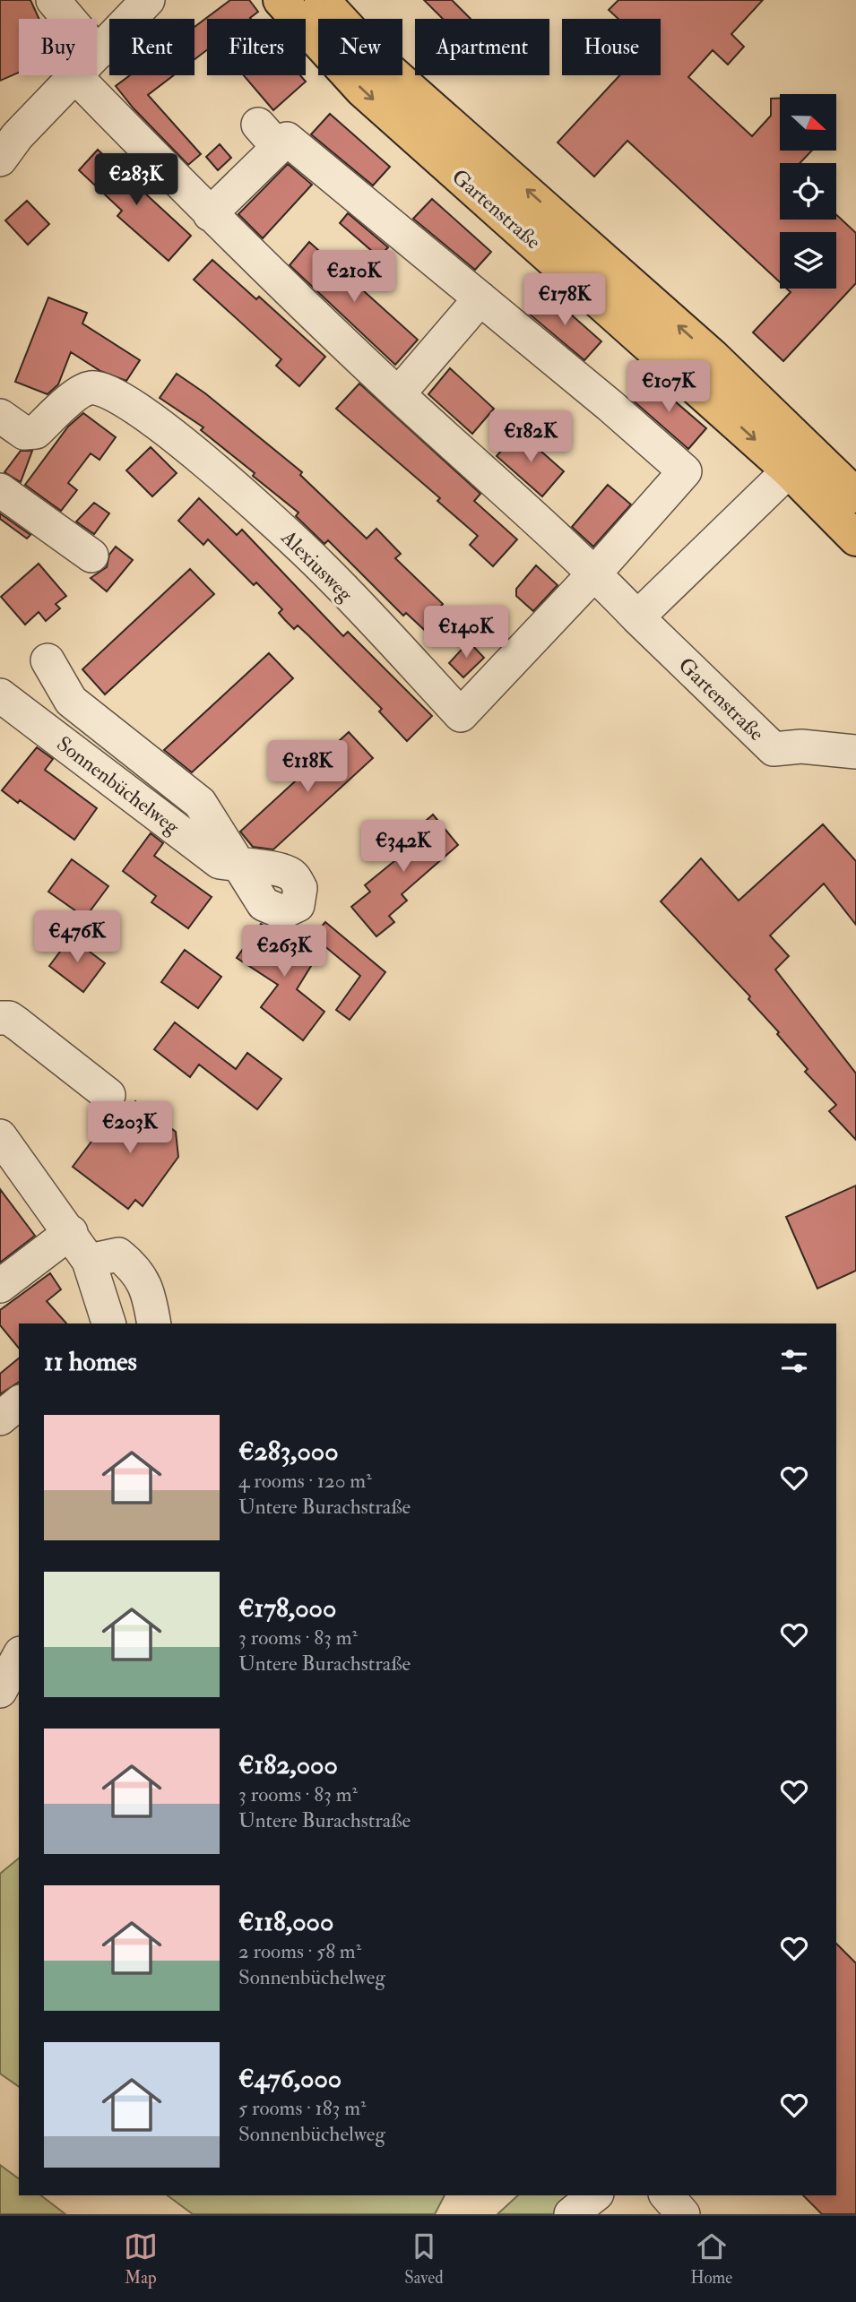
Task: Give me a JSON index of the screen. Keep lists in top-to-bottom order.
{
  "streets": {
    "main road": ["Gartenstraße"],
    "street": ["Alexiusweg", "Sonnenbüchelweg"]
  },
  "crossings": [
    ["Gartenstraße", "Alexiusweg"]
  ],
  "north": "right",
  "page": {
    "chip": [
      "Buy",
      "Rent",
      "Filters",
      "New",
      "Apartment",
      "House"
    ],
    "price": [
      "€283K",
      "€210K",
      "€178K",
      "€107K",
      "€182K",
      "€140K",
      "€118K",
      "€342K",
      "€476K",
      "€263K",
      "€203K"
    ],
    "heading": "11 homes",
    "list": [
      {
        "name": "€283,000",
        "note": "4 rooms · 120 m² · Untere Burachstraße"
      },
      {
        "name": "€178,000",
        "note": "3 rooms · 83 m² · Untere Burachstraße"
      },
      {
        "name": "€182,000",
        "note": "3 rooms · 83 m² · Untere Burachstraße"
      },
      {
        "name": "€118,000",
        "note": "2 rooms · 58 m² · Sonnenbüchelweg"
      },
      {
        "name": "€476,000",
        "note": "5 rooms · 183 m² · Sonnenbüchelweg"
      }
    ],
    "tabs": ["Map", "Saved", "Home"]
  }
}
